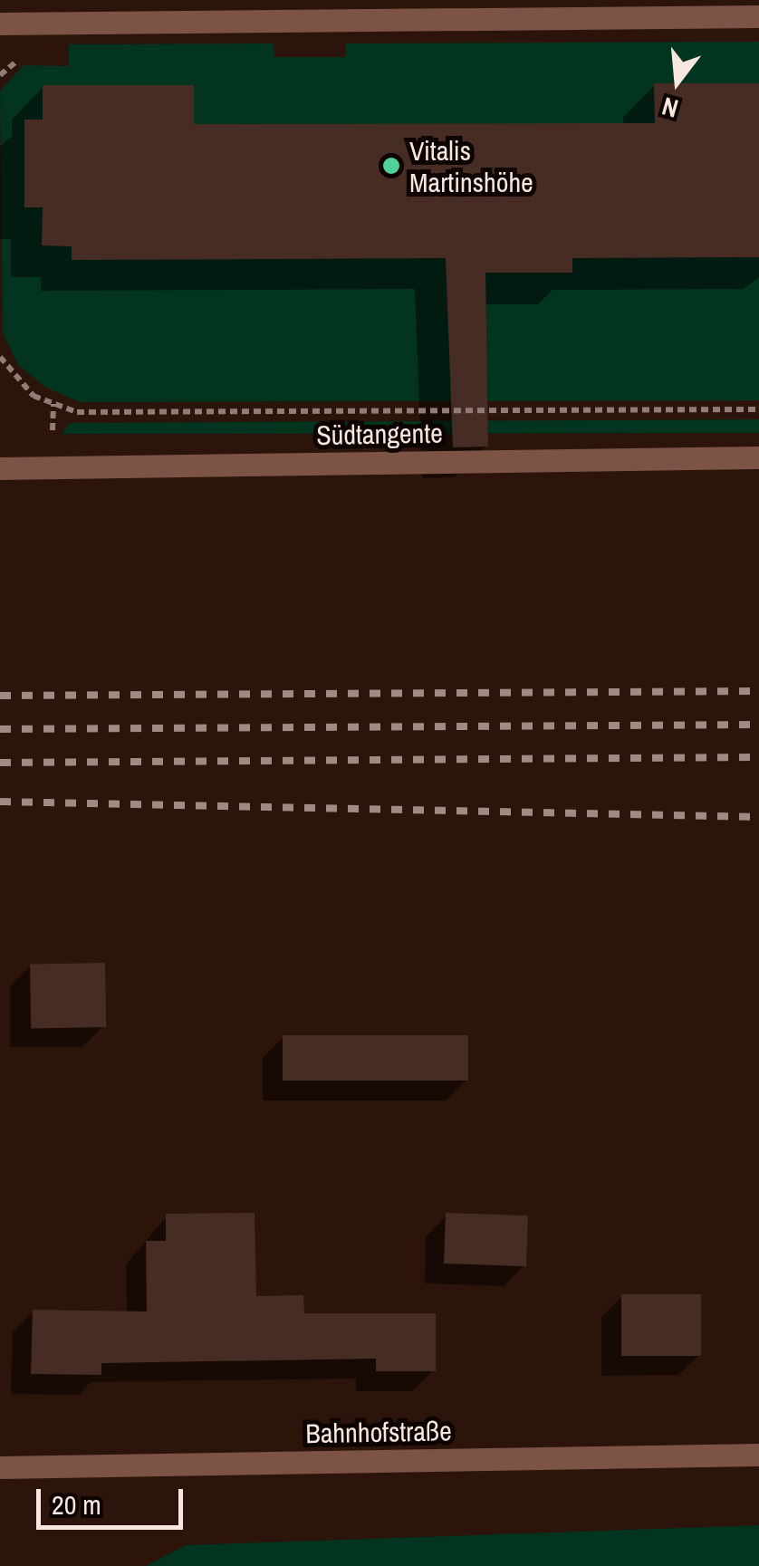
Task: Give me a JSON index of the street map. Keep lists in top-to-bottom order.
{
  "streets": {
    "street": ["Südtangente", "Bahnhofstraße"]
  },
  "places": ["Vitalis Martinshöhe"],
  "scale_bar": "20 m",
  "north": "bottom"
}
